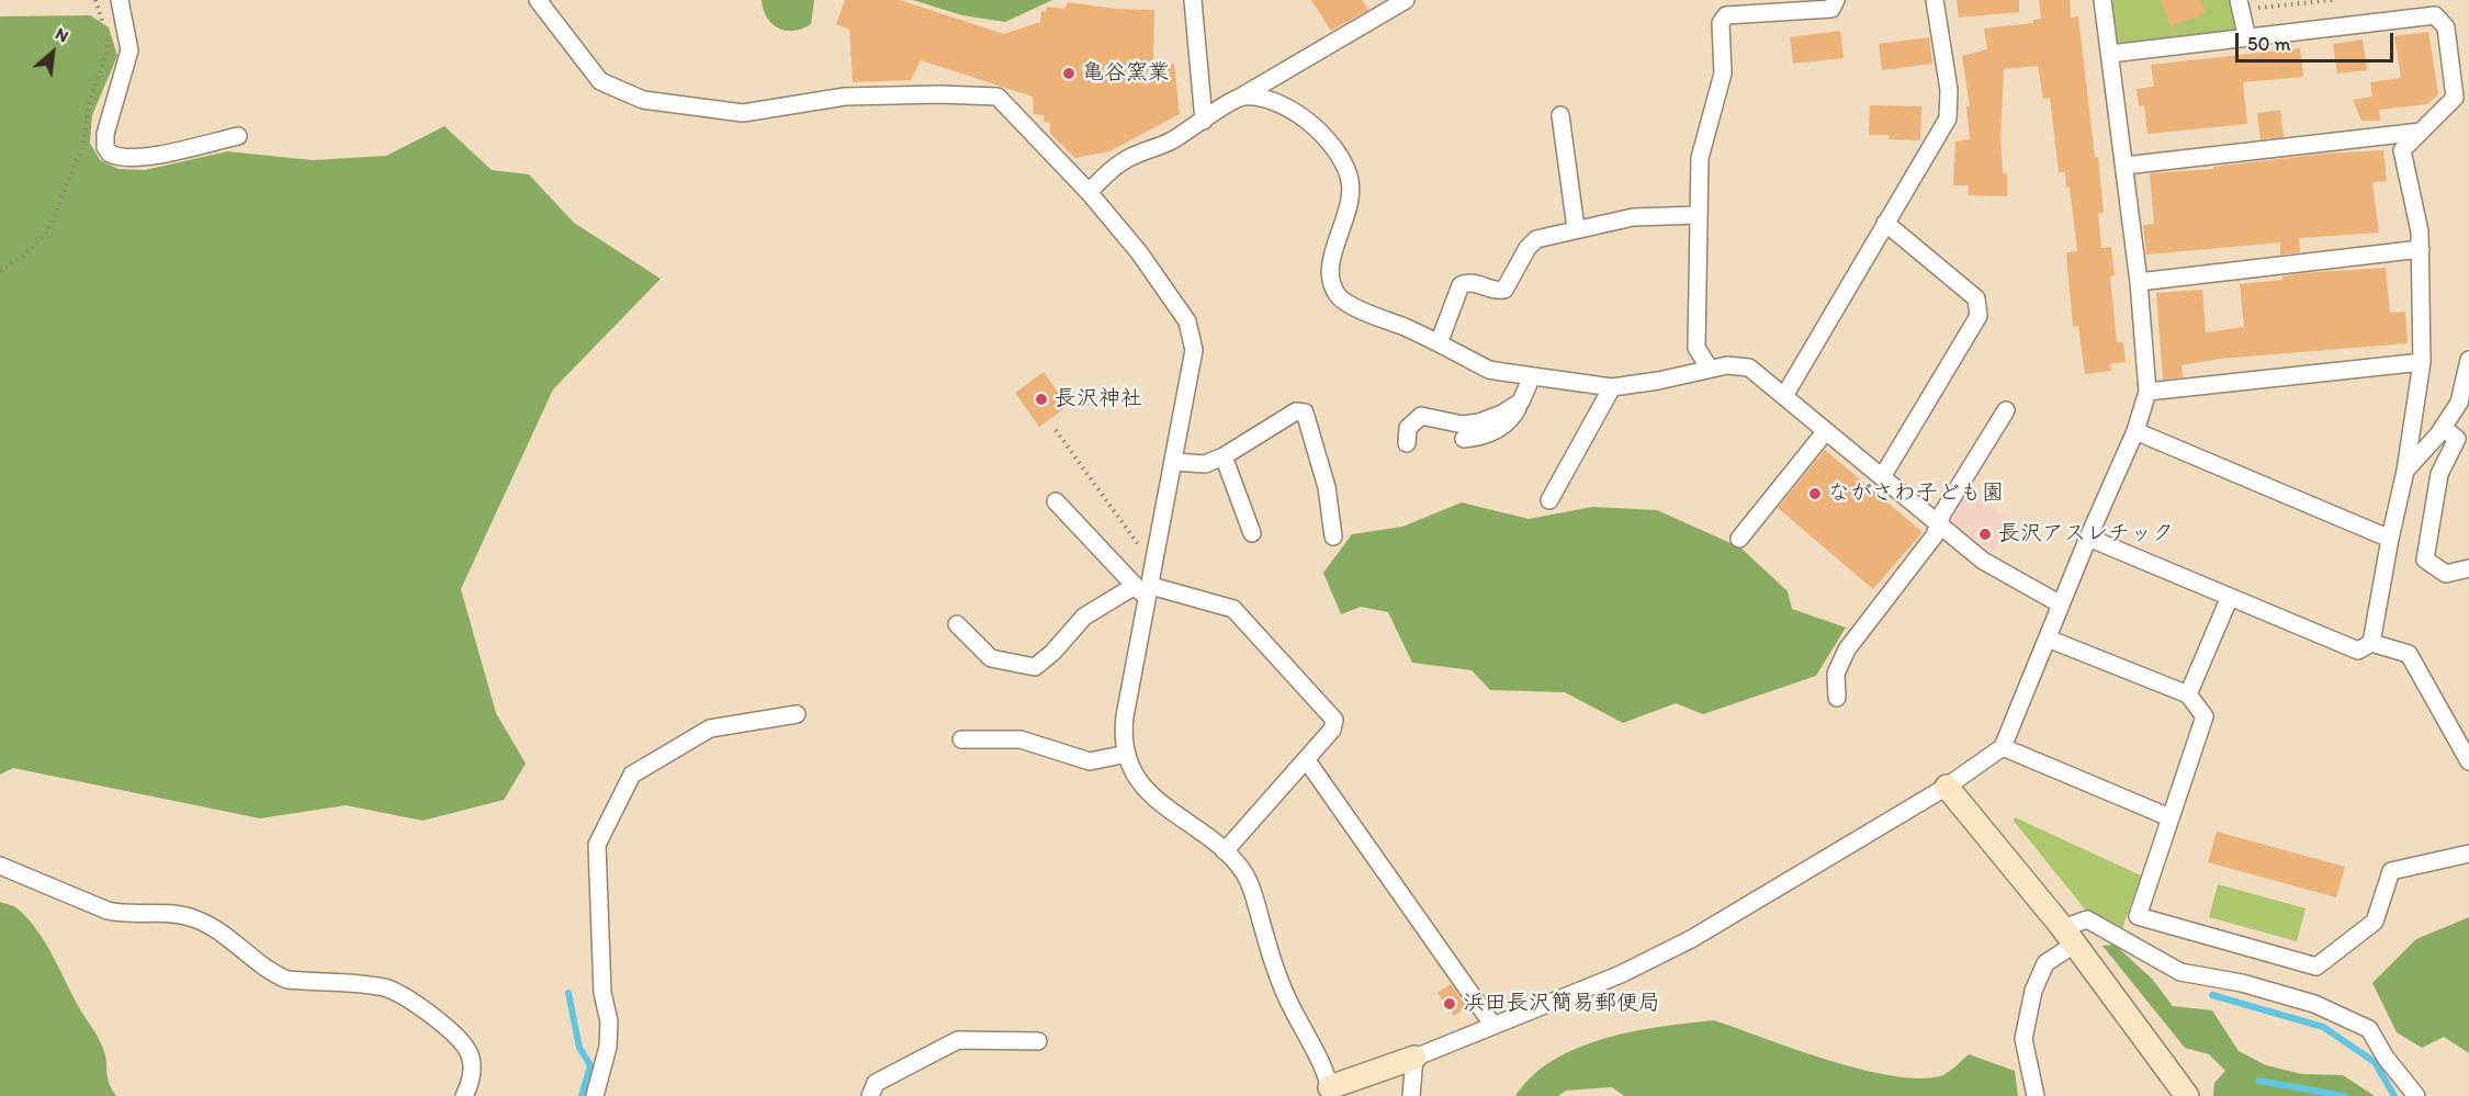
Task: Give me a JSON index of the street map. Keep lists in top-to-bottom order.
{
  "places": [
    "亀谷窯業",
    "長沢神社",
    "ながさわ子ども園",
    "長沢アスレチック",
    "浜田長沢簡易郵便局"
  ],
  "scale_bar": "50 m",
  "north": "top right"
}
